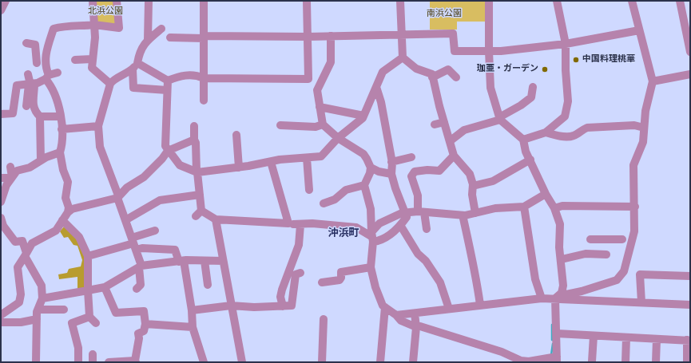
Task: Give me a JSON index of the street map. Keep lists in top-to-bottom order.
{
  "districts": ["沖浜町"],
  "parks": ["北浜公園", "南浜公園"],
  "places": ["中国料理桃華", "珈亜・ガーデン"]
}
